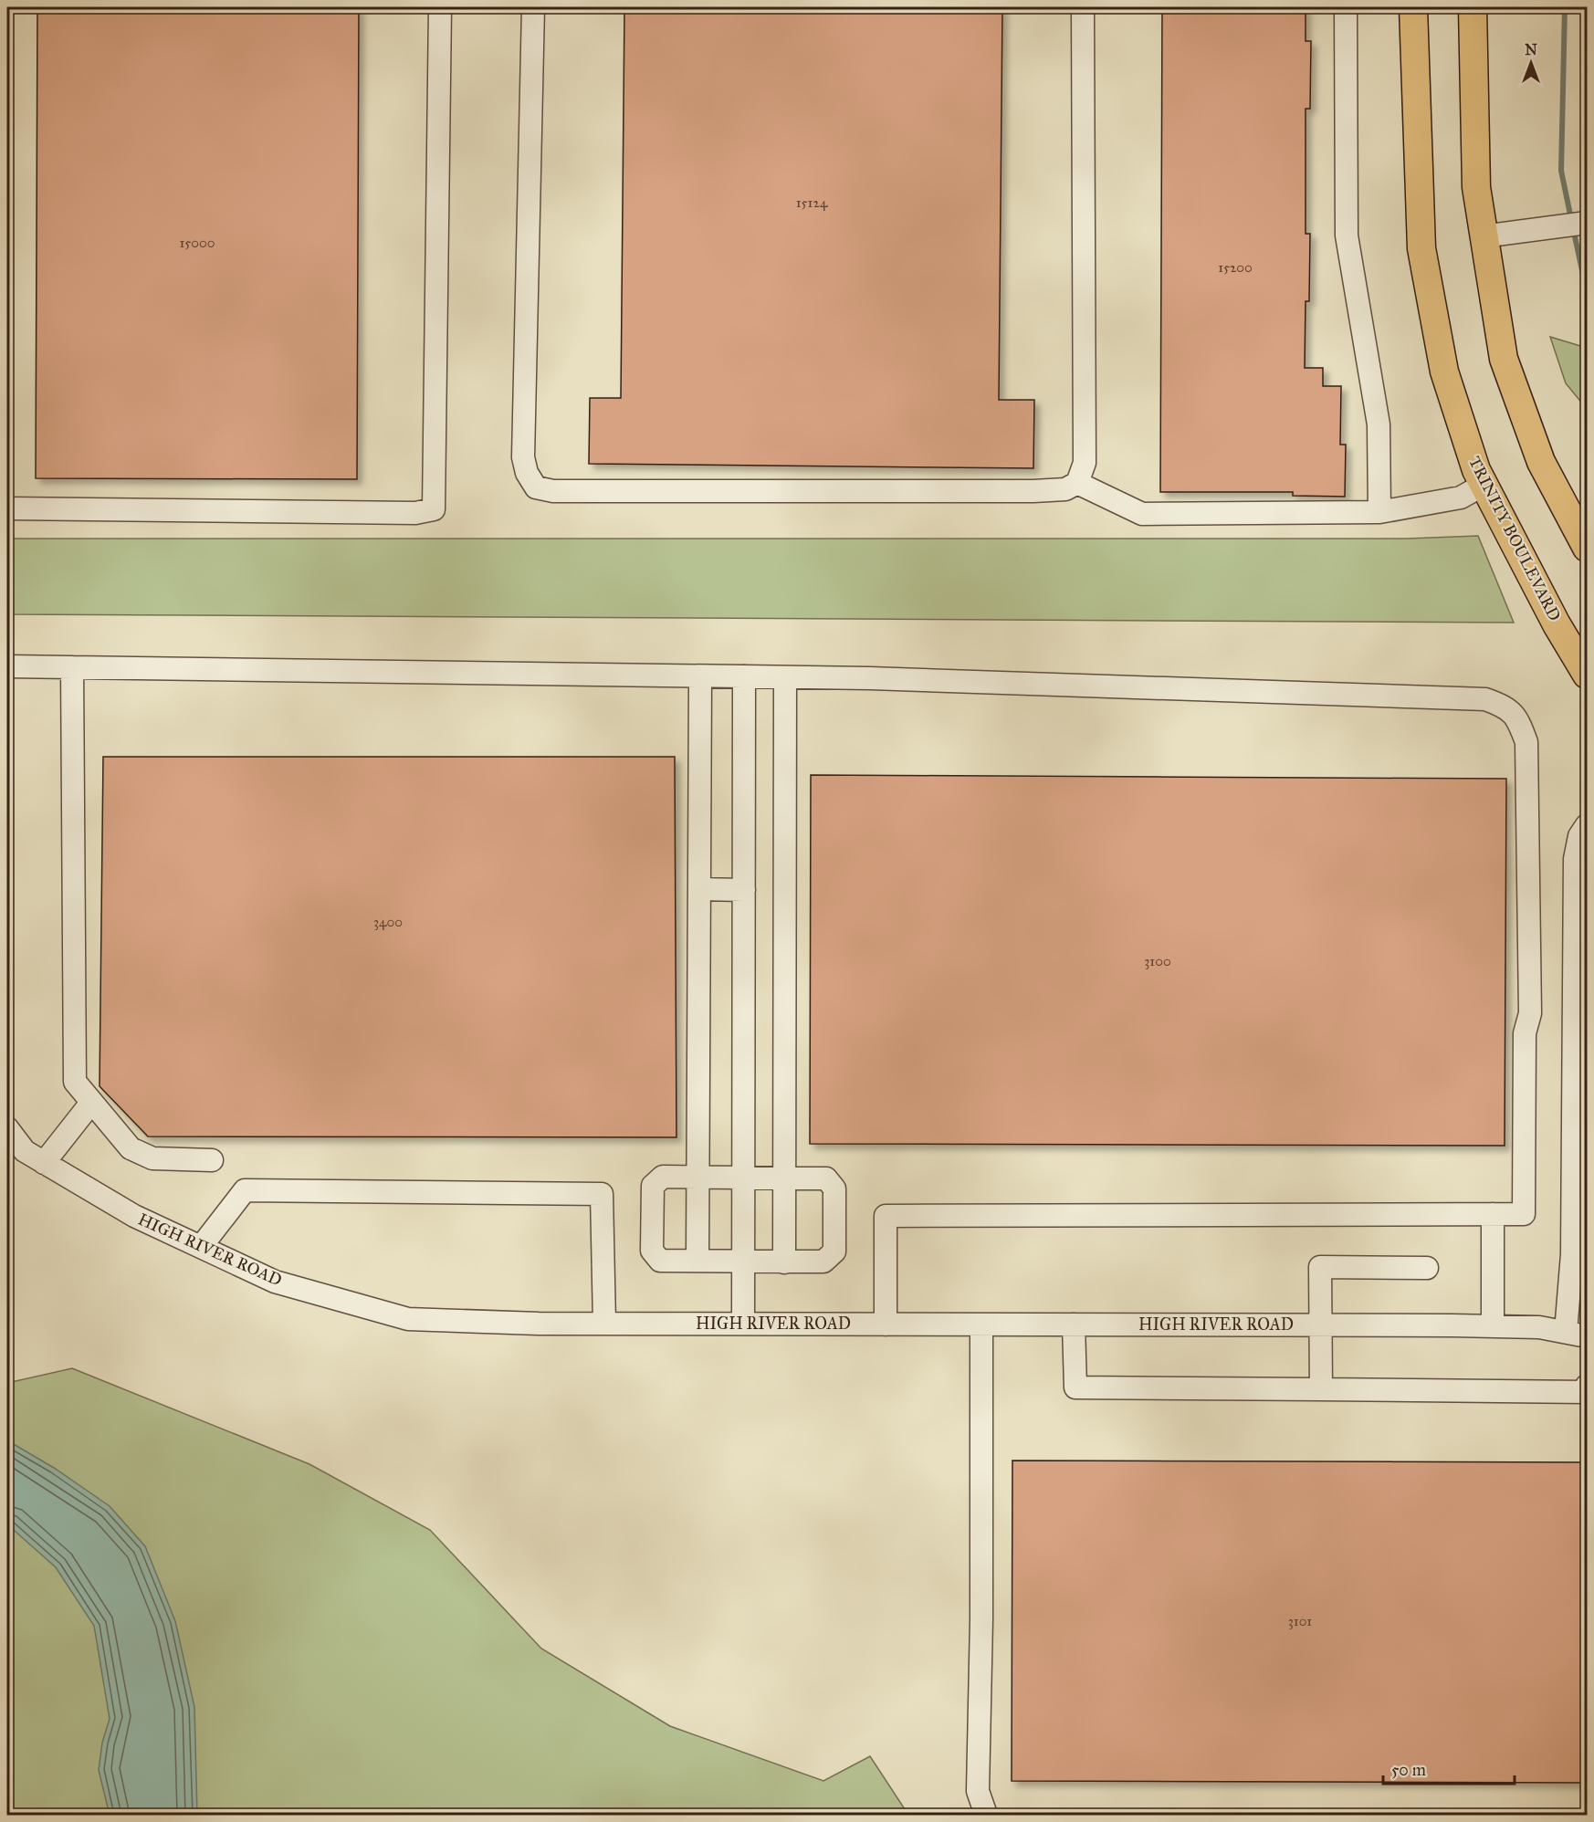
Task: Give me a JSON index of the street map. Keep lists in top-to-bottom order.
{
  "streets": {
    "main road": ["TRINITY BOULEVARD"],
    "street": ["HIGH RIVER ROAD"]
  },
  "house_numbers": [
    "15124",
    "15000",
    "15200",
    "3400",
    "3100",
    "3101"
  ],
  "scale_bar": "50 m",
  "north": "top"
}
